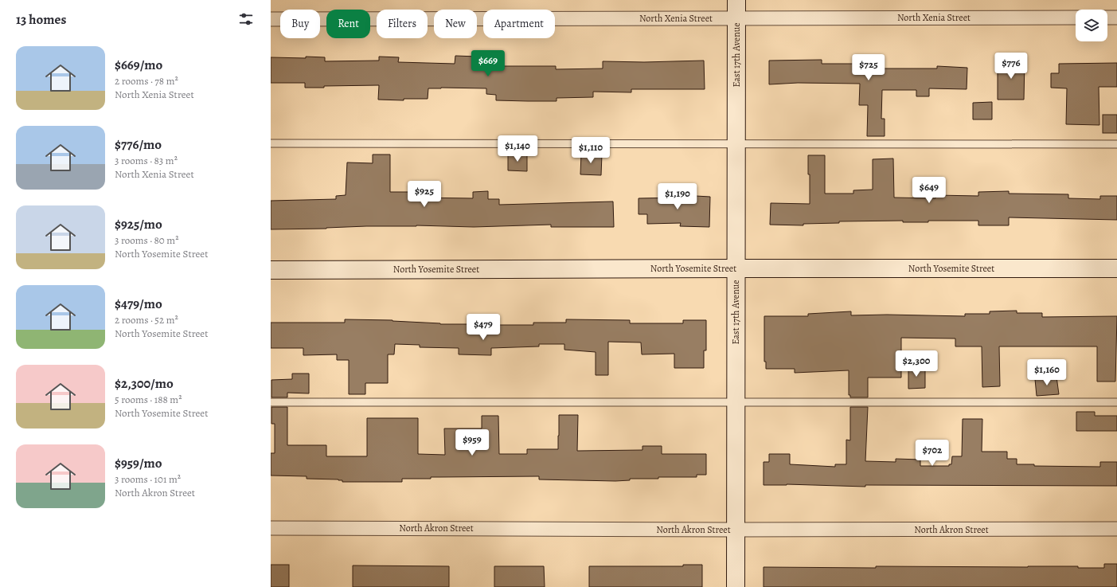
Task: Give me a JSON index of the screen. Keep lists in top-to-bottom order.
{
  "streets": {
    "main road": ["East 17th Avenue", "North Yosemite Street"],
    "street": ["North Xenia Street", "North Akron Street"]
  },
  "crossings": [
    ["North Xenia Street", "East 17th Avenue"],
    ["East 17th Avenue", "North Yosemite Street"],
    ["East 17th Avenue", "North Akron Street"]
  ],
  "page": {
    "heading": "13 homes",
    "chip": [
      "Buy",
      "Rent",
      "Filters",
      "New",
      "Apartment"
    ],
    "list": [
      {
        "name": "$669/mo",
        "note": "2 rooms · 78 m² · North Xenia Street"
      },
      {
        "name": "$776/mo",
        "note": "3 rooms · 83 m² · North Xenia Street"
      },
      {
        "name": "$925/mo",
        "note": "3 rooms · 80 m² · North Yosemite Street"
      },
      {
        "name": "$479/mo",
        "note": "2 rooms · 52 m² · North Yosemite Street"
      },
      {
        "name": "$2,300/mo",
        "note": "5 rooms · 188 m² · North Yosemite Street"
      },
      {
        "name": "$959/mo",
        "note": "3 rooms · 101 m² · North Akron Street"
      }
    ],
    "price": [
      "$669",
      "$776",
      "$725",
      "$1,140",
      "$1,110",
      "$649",
      "$925",
      "$1,190",
      "$479",
      "$2,300",
      "$1,160",
      "$959",
      "$702"
    ]
  }
}
